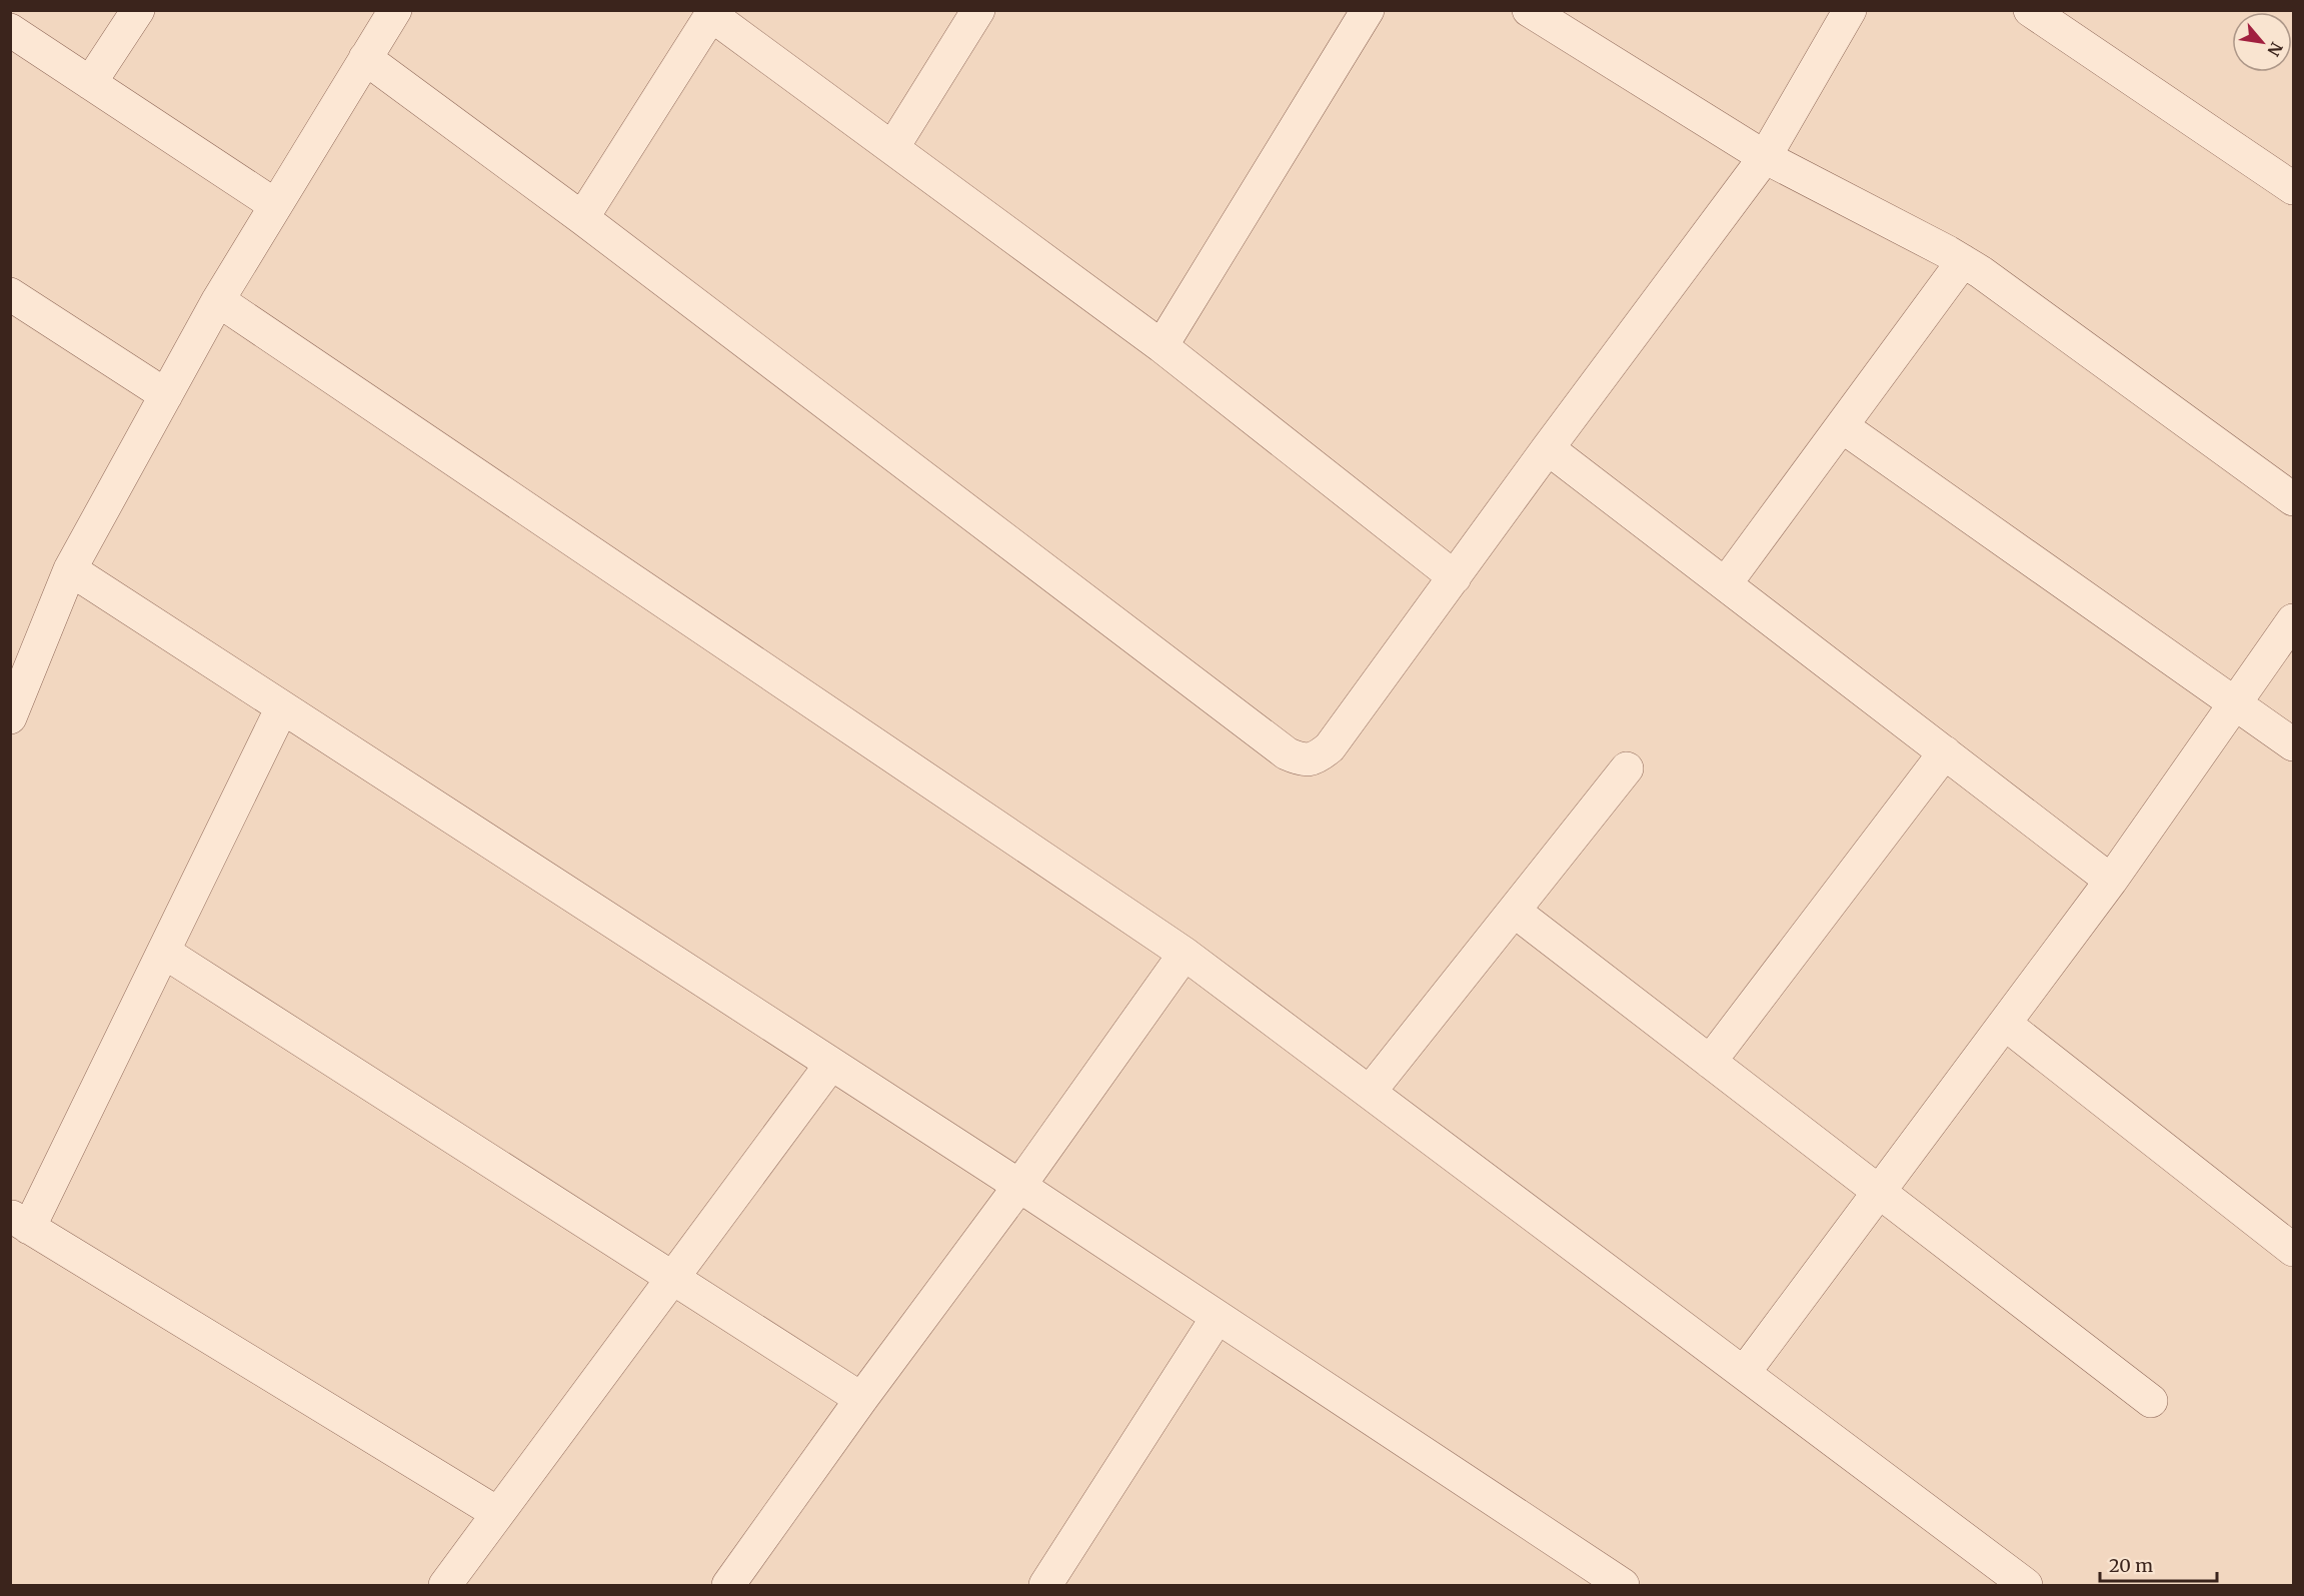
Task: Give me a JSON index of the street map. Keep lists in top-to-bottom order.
{
  "scale_bar": "20 m",
  "north": "bottom right"
}
